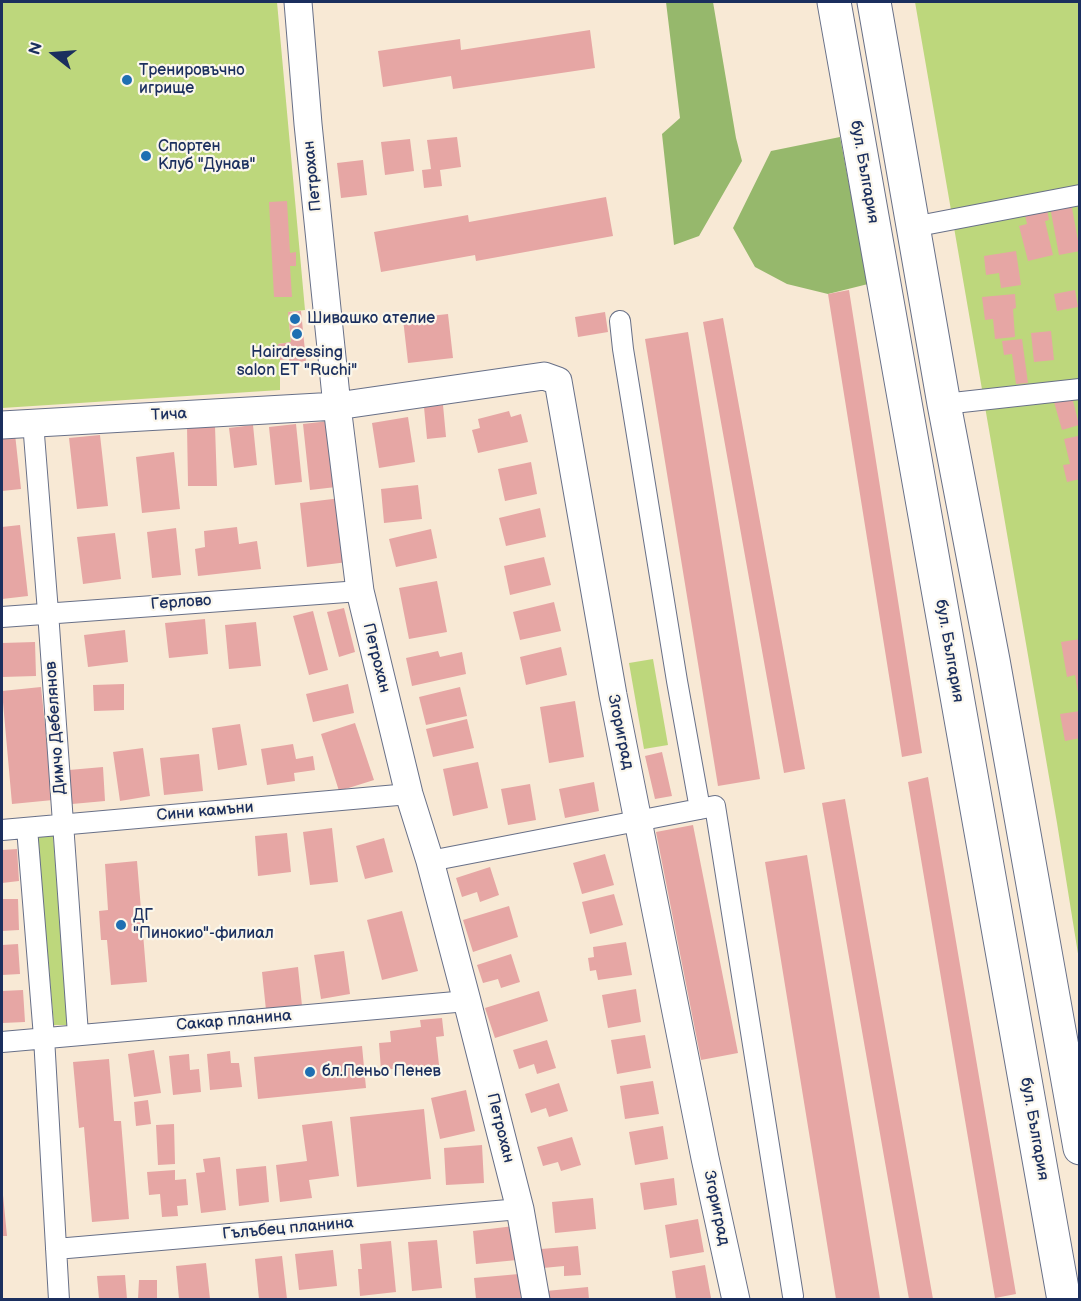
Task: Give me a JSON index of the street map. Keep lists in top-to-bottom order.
{
  "streets": {
    "highway": ["бул. България"],
    "street": [
      "Петрохан",
      "Тича",
      "Герлово",
      "Димчо Дебелянов",
      "Згориград",
      "Сини камъни",
      "Сакар планина",
      "Гълъбец планина"
    ]
  },
  "crossings": [
    ["Петрохан", "Тича"],
    ["Петрохан", "Герлово"],
    ["Петрохан", "Згориград"],
    ["Петрохан", "Сини камъни"],
    ["Петрохан", "Сакар планина"],
    ["Петрохан", "Гълъбец планина"],
    ["Тича", "Димчо Дебелянов"],
    ["Тича", "Згориград"],
    ["Герлово", "Димчо Дебелянов"],
    ["Димчо Дебелянов", "Сини камъни"],
    ["Димчо Дебелянов", "Сакар планина"]
  ],
  "places": [
    "Тренировъчно игрище",
    "Спортен Клуб \"Дунав\"",
    "Шивашко ателие",
    "Hairdressing salon ET \"Ruchi\"",
    "ДГ \"Пинокио\"-филиал",
    "бл.Пеньо Пенев"
  ],
  "north": "left"
}
